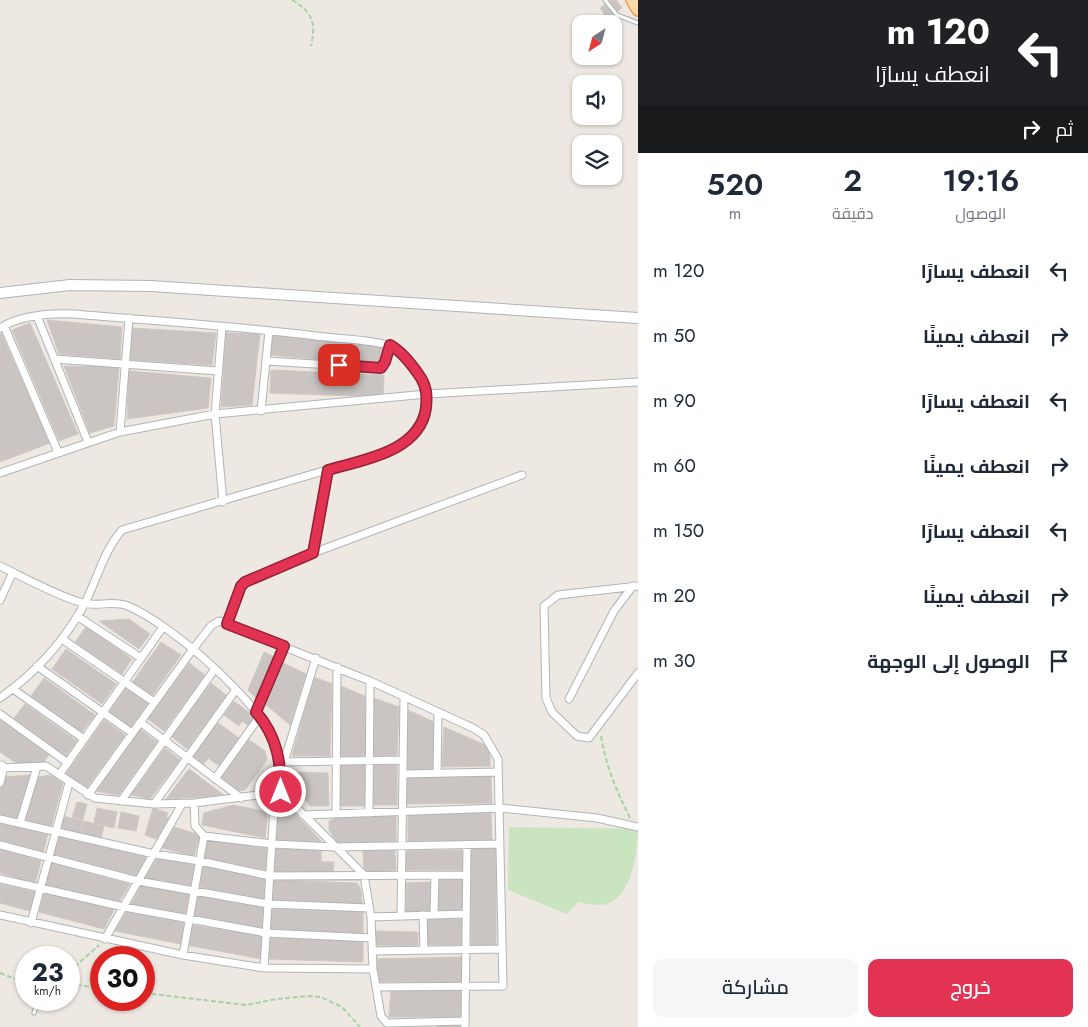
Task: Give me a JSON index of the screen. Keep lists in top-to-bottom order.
{
  "north": "bottom left",
  "page": {
    "turn": ["120 m", "انعطف يسارًا"],
    "then": "ثم",
    "eta": [
      "19:16",
      "الوصول",
      "2",
      "دقيقة",
      "520",
      "m"
    ],
    "list": [
      {
        "name": "انعطف يسارًا",
        "value": "120 m"
      },
      {
        "name": "انعطف يمينًا",
        "value": "50 m"
      },
      {
        "name": "انعطف يسارًا",
        "value": "90 m"
      },
      {
        "name": "انعطف يمينًا",
        "value": "60 m"
      },
      {
        "name": "انعطف يسارًا",
        "value": "150 m"
      },
      {
        "name": "انعطف يمينًا",
        "value": "20 m"
      },
      {
        "name": "الوصول إلى الوجهة",
        "value": "30 m"
      }
    ],
    "speed": "23 km/h",
    "limit": "30",
    "buttons": ["خروج", "مشاركة"]
  }
}
